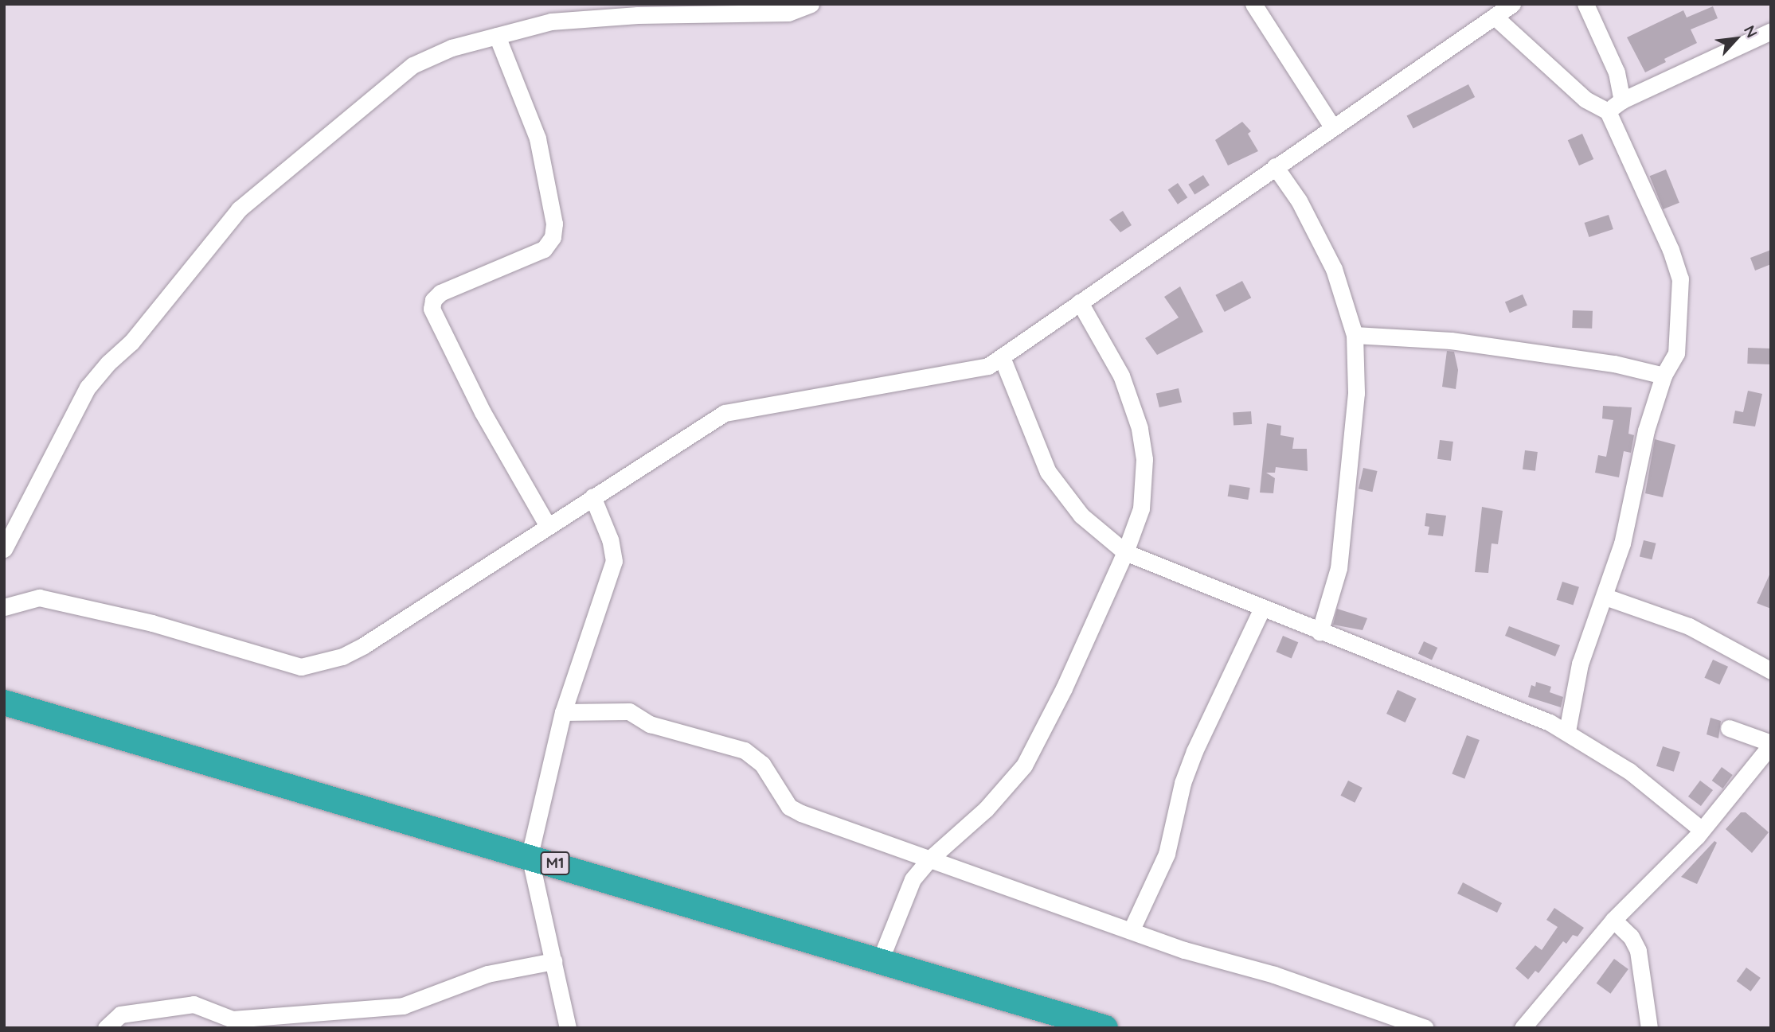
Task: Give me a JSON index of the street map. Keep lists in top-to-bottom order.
{
  "streets": {
    "highway": ["M1"]
  },
  "north": "top right"
}
